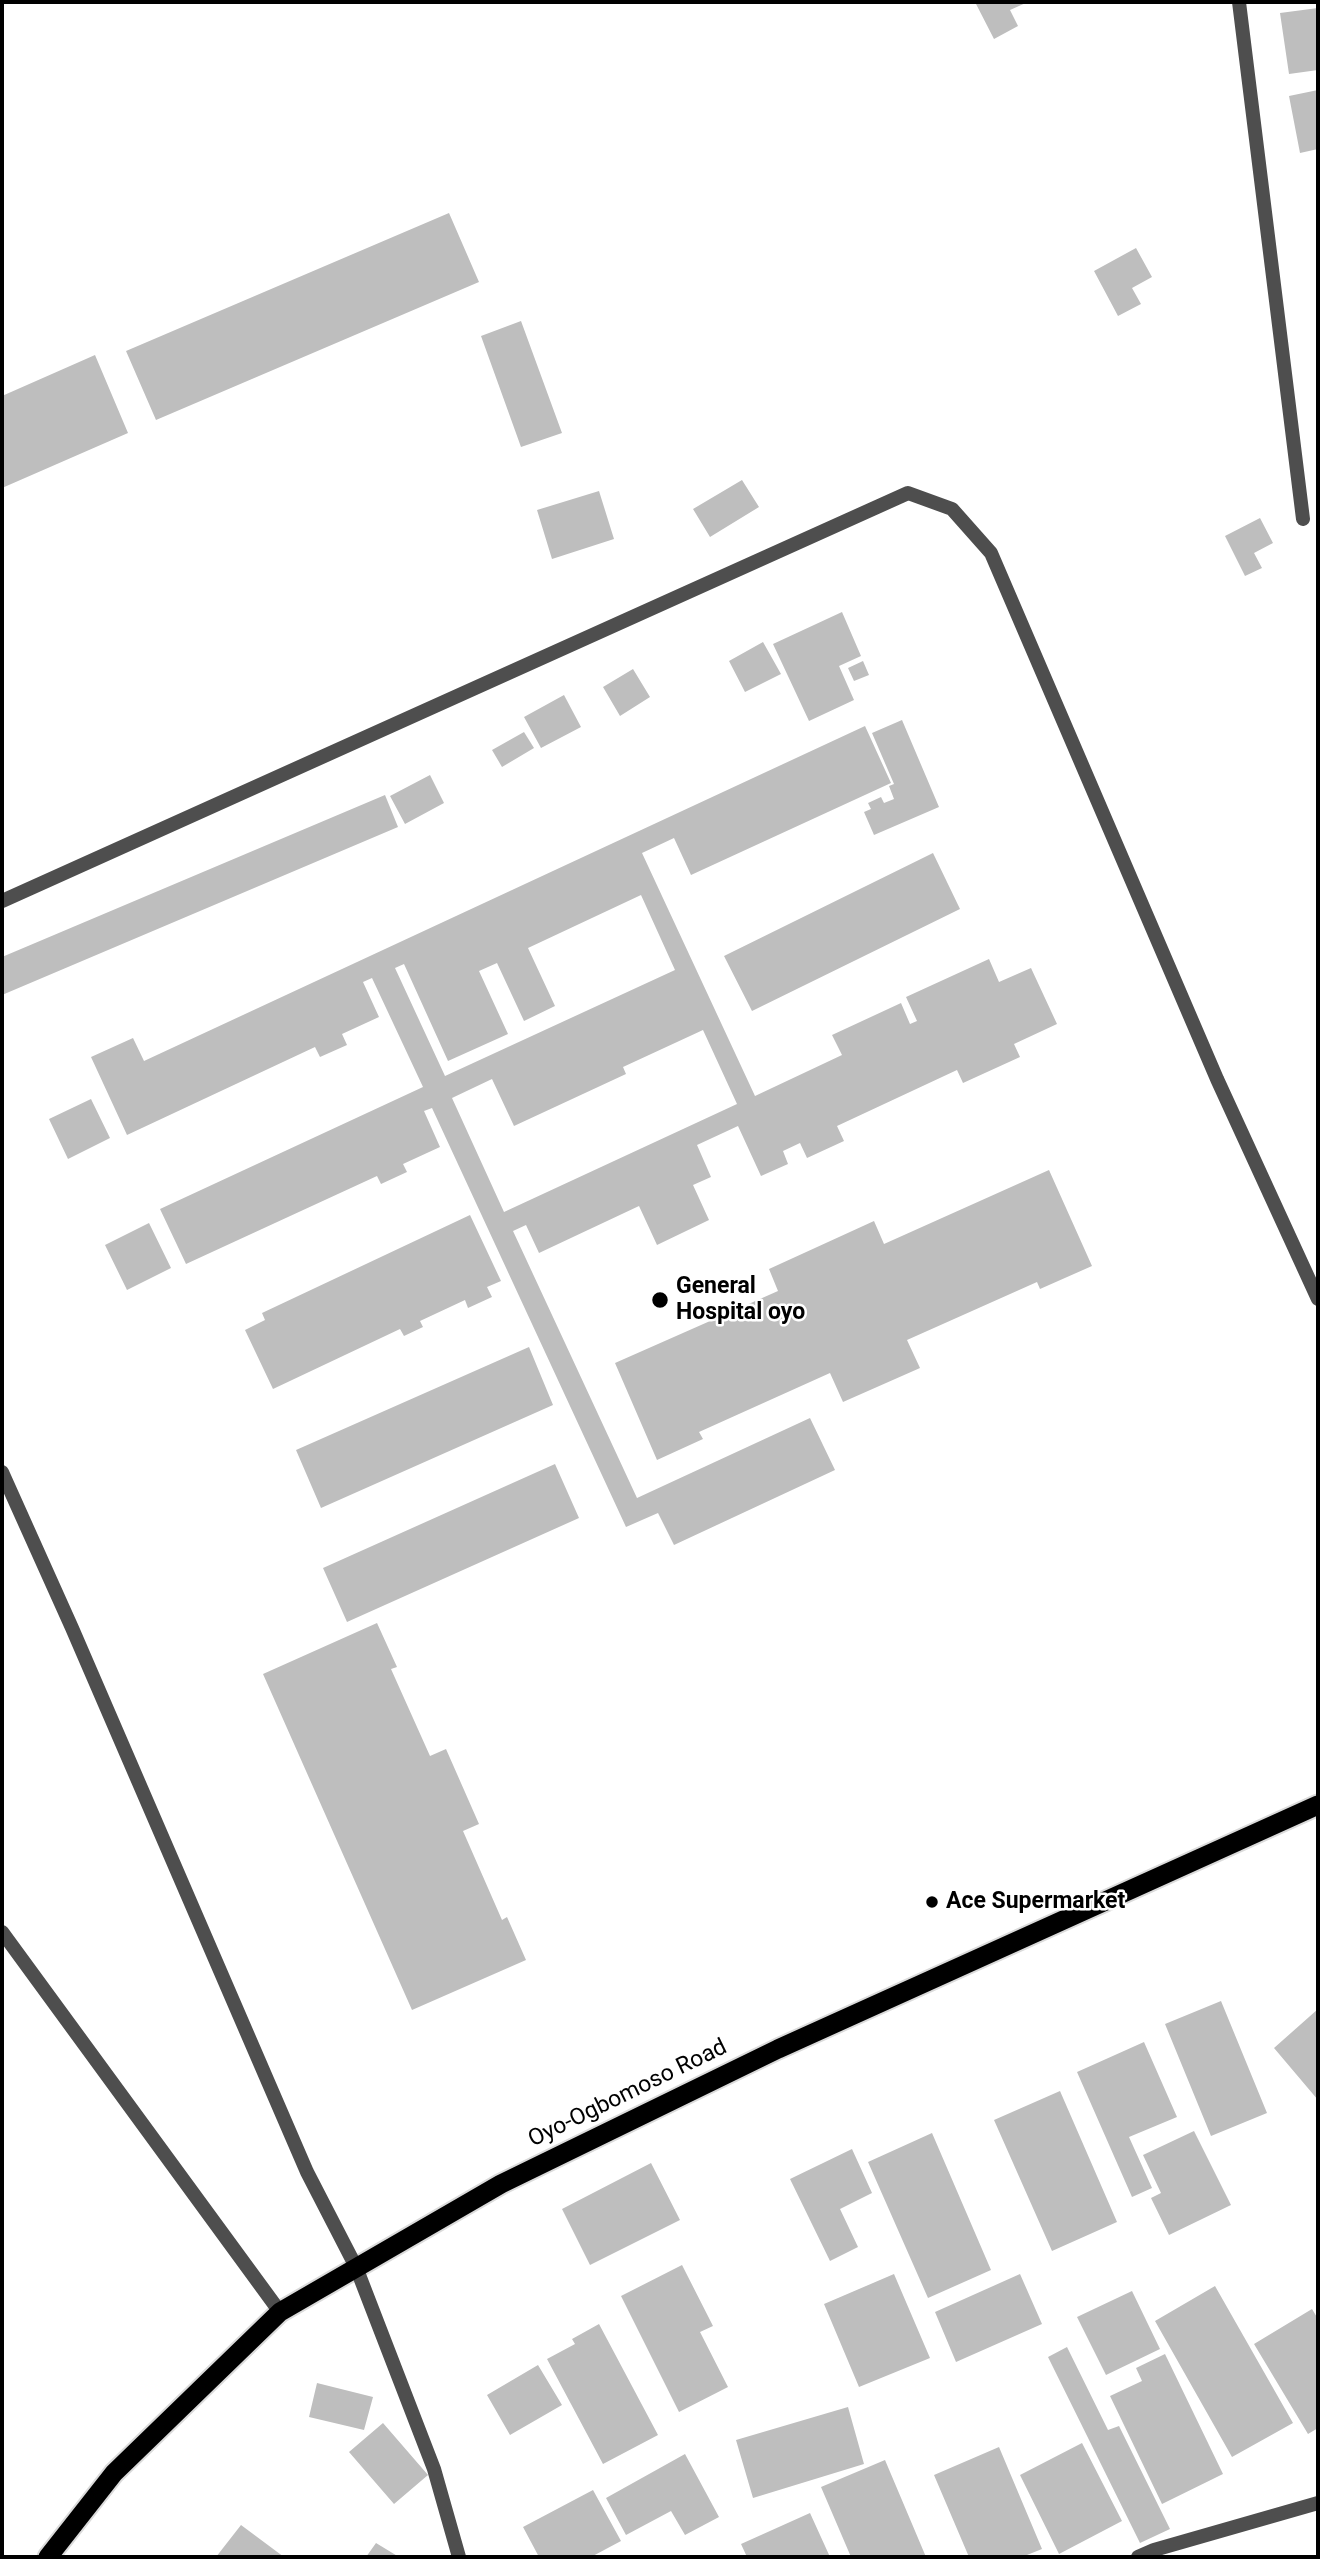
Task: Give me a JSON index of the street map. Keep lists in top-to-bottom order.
{
  "streets": {
    "highway": ["Oyo-Ogbomoso Road"]
  },
  "places": ["General Hospital oyo", "Ace Supermarket"]
}
